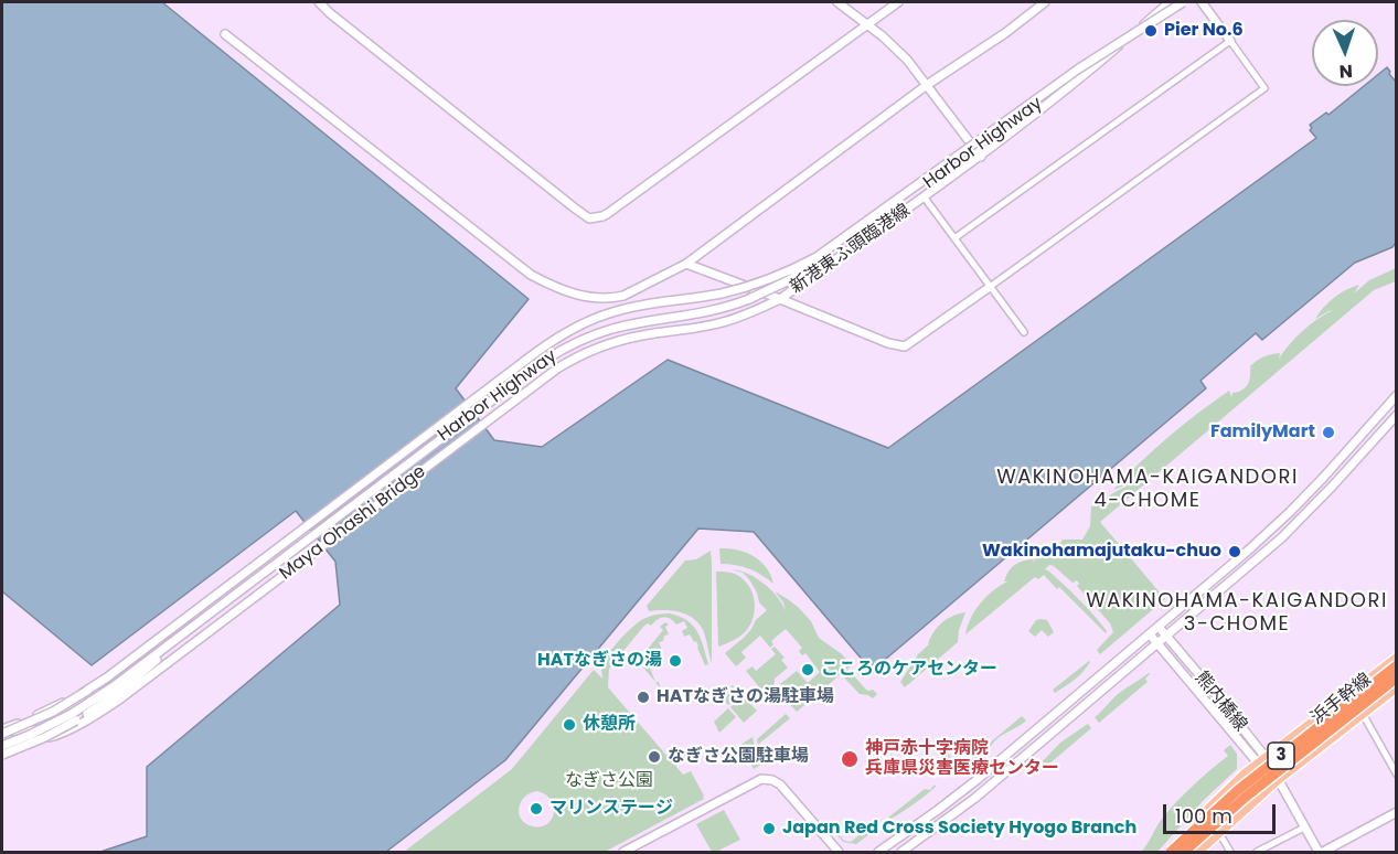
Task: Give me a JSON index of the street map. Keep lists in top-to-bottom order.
{
  "streets": {
    "highway": ["3"],
    "main road": ["浜手幹線"],
    "street": [
      "Harbor Highway",
      "新港東ふ頭臨港線",
      "Maya Ohashi Bridge",
      "熊内橋線"
    ]
  },
  "crossings": [
    ["Harbor Highway", "Maya Ohashi Bridge"],
    ["新港東ふ頭臨港線", "Maya Ohashi Bridge"],
    ["浜手幹線", "熊内橋線"],
    ["浜手幹線", "3"]
  ],
  "districts": ["WAKINOHAMA-KAIGANDORI 4-CHOME", "WAKINOHAMA-KAIGANDORI 3-CHOME"],
  "parks": ["なぎさ公園"],
  "places": [
    "Pier No.6",
    "FamilyMart",
    "Wakinohamajutaku-chuo",
    "HATなぎさの湯",
    "こころのケアセンター",
    "HATなぎさの湯駐車場",
    "休憩所",
    "なぎさ公園駐車場",
    "神戸赤十字病院 兵庫県災害医療センター",
    "マリンステージ",
    "Japan Red Cross Society Hyogo Branch"
  ],
  "scale_bar": "100 m",
  "north": "bottom"
}
